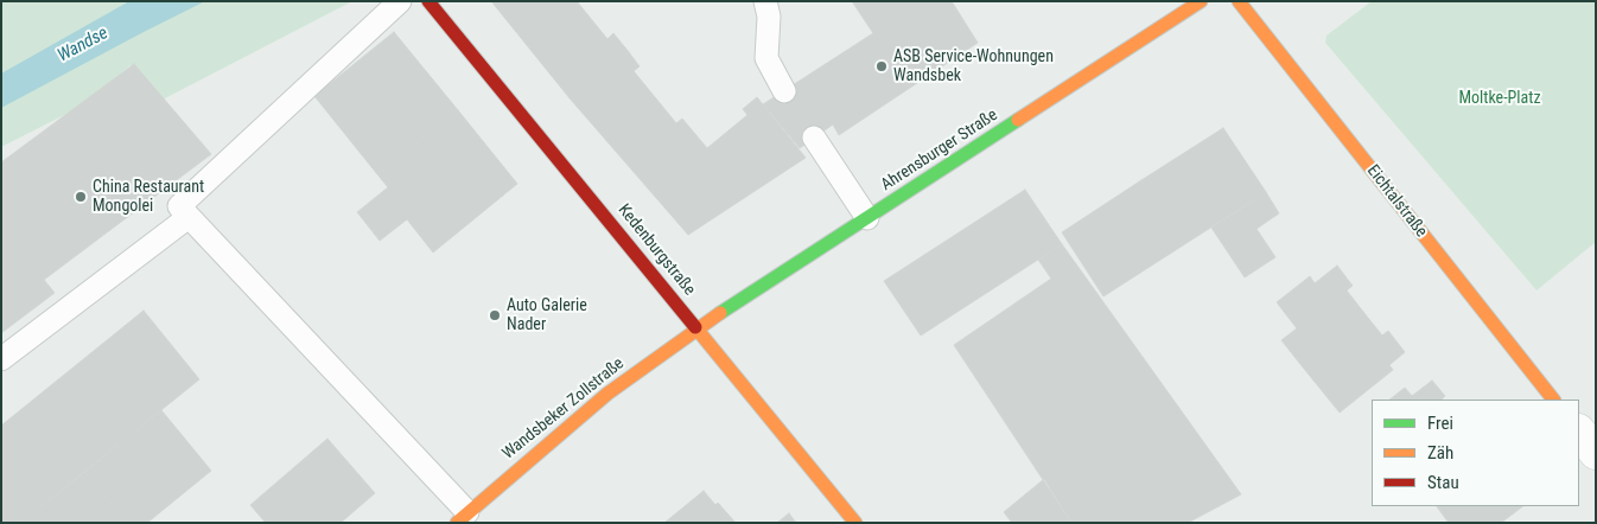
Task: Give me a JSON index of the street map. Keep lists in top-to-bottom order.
{
  "streets": {
    "street": [
      "Ahrensburger Straße",
      "Eichtalstraße",
      "Kedenburgstraße",
      "Wandsbeker Zollstraße"
    ]
  },
  "crossings": [
    ["Ahrensburger Straße", "Kedenburgstraße"],
    ["Ahrensburger Straße", "Wandsbeker Zollstraße"],
    ["Kedenburgstraße", "Wandsbeker Zollstraße"]
  ],
  "water": ["Wandse"],
  "parks": ["Moltke-Platz"],
  "places": ["ASB Service-Wohnungen Wandsbek", "China Restaurant Mongolei", "Auto Galerie Nader"],
  "legend": ["Frei", "Zäh", "Stau"]
}
